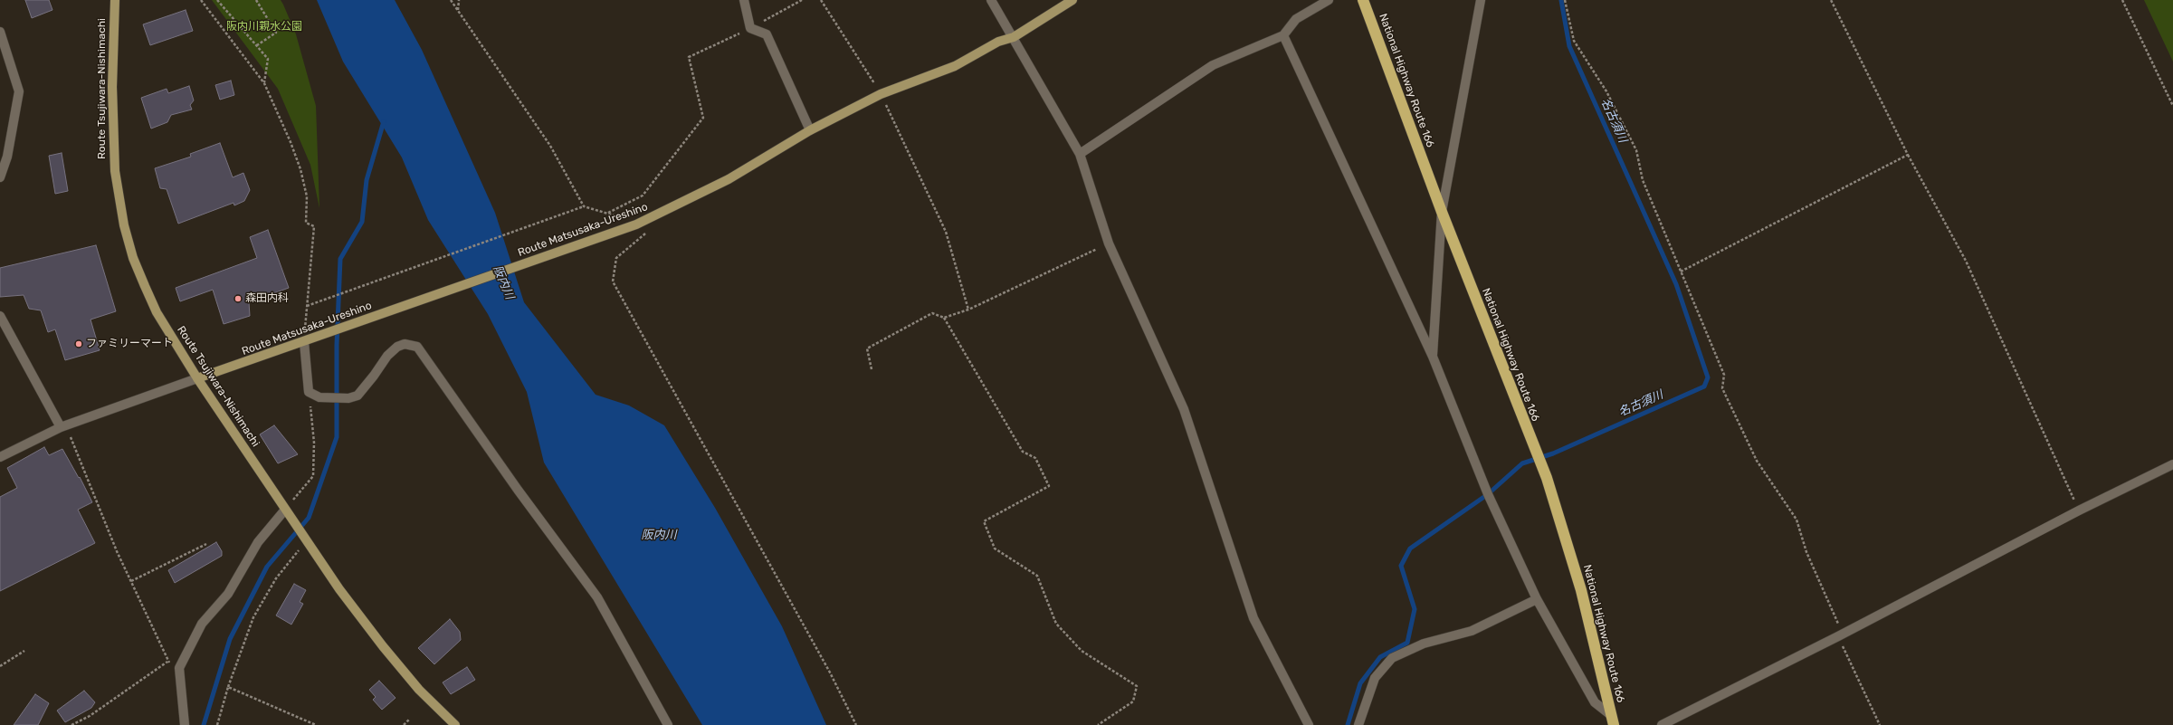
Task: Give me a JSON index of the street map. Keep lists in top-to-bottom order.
{
  "streets": {
    "highway": ["National Highway Route 166"],
    "main road": ["Route Tsujiwara-Nishimachi", "Route Matsusaka-Ureshino"]
  },
  "crossings": [
    ["Route Tsujiwara-Nishimachi", "Route Matsusaka-Ureshino"]
  ],
  "water": ["名古須川", "阪内川"],
  "parks": ["阪内川親水公園"],
  "places": ["森田内科", "ファミリーマート"]
}
